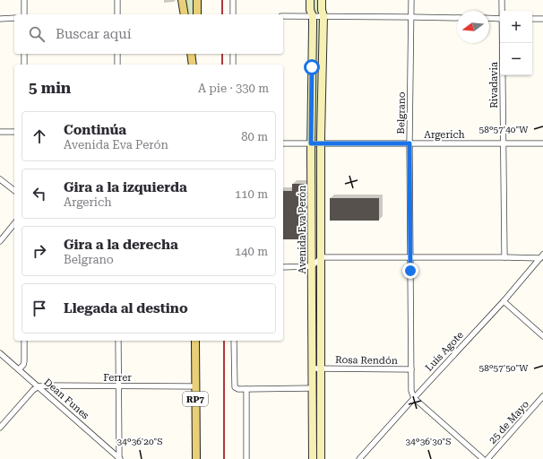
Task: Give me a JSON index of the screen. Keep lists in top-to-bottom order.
{
  "streets": {
    "main road": ["RP7"],
    "street": [
      "Rivadavia",
      "Belgrano",
      "Argerich",
      "Avenida Eva Perón",
      "Luis Agote",
      "Rosa Rendón",
      "Ferrer",
      "Dean Funes",
      "25 de Mayo"
    ]
  },
  "crossings": [
    ["Rivadavia", "Argerich"],
    ["Belgrano", "Argerich"],
    ["Belgrano", "Luis Agote"],
    ["Belgrano", "Rosa Rendón"],
    ["Argerich", "Avenida Eva Perón"],
    ["Avenida Eva Perón", "Rosa Rendón"],
    ["Ferrer", "Dean Funes"],
    ["Ferrer", "RP7"]
  ],
  "north": "left",
  "page": {
    "map_buttons": ["+", "−"],
    "search": "Buscar aquí",
    "heading": ["5 min", "A pie · 330 m"],
    "list": [
      ["Continúa", "Avenida Eva Perón", "80 m"],
      ["Gira a la izquierda", "Argerich", "110 m"],
      ["Gira a la derecha", "Belgrano", "140 m"],
      "Llegada al destino"
    ]
  },
  "coordinates": [
    "58°57'40\"W",
    "58°57'50\"W",
    "34°36'20\"S",
    "34°36'30\"S"
  ]
}
